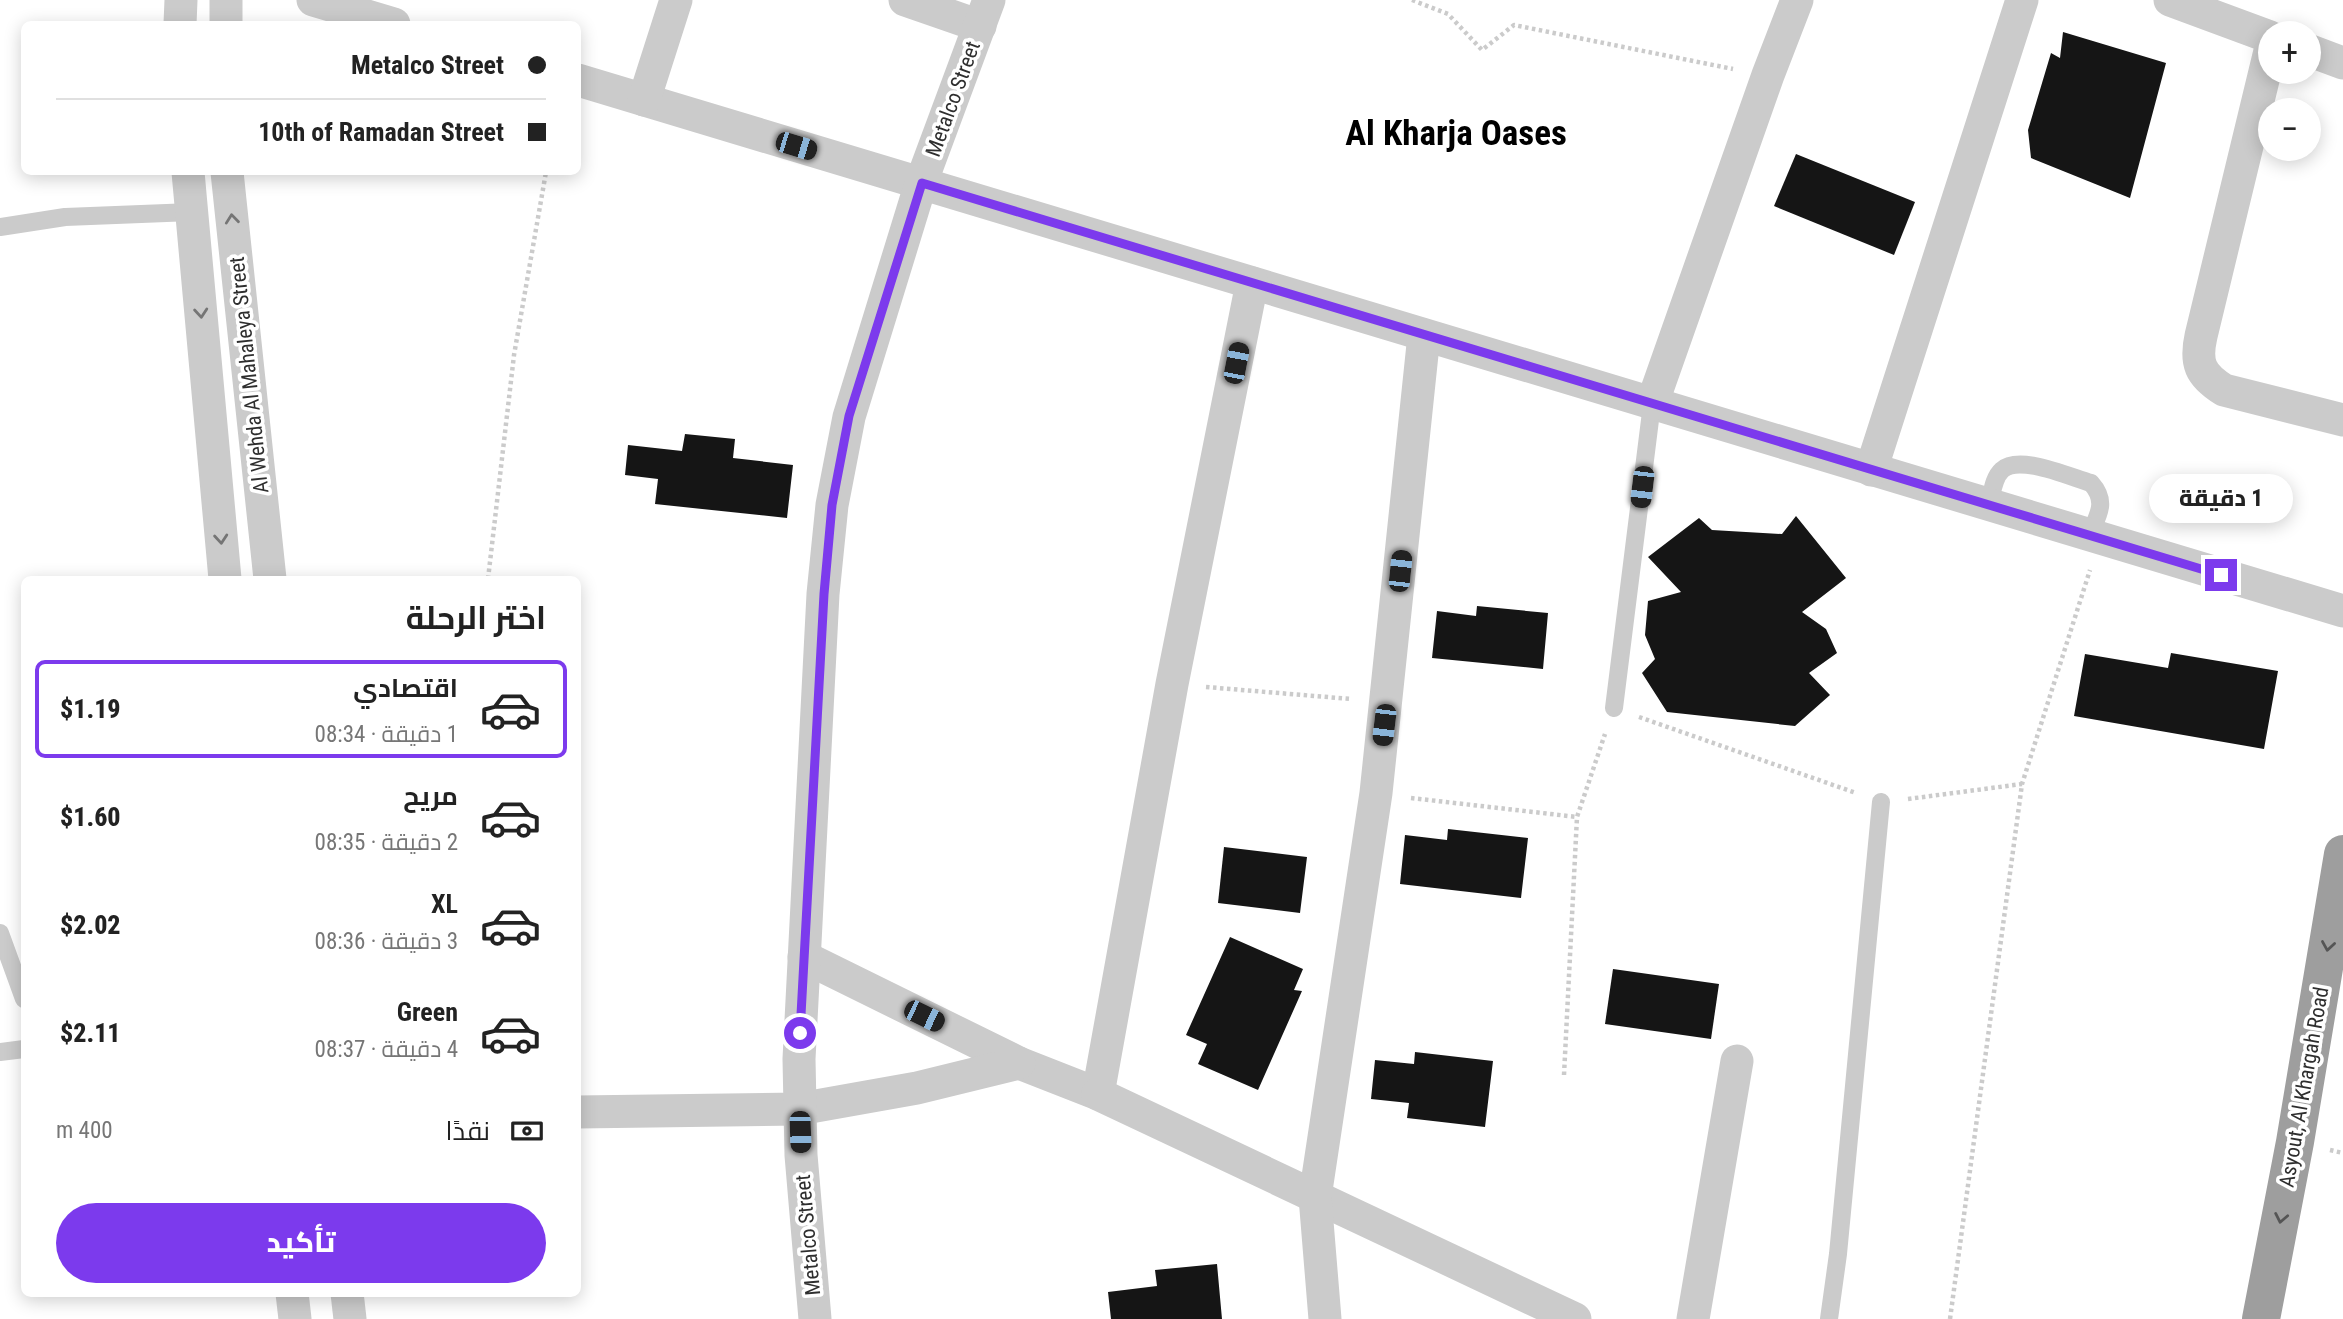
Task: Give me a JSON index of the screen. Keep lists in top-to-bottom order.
{
  "streets": {
    "highway": ["Asyout, Al Khargah Road"],
    "street": ["Metalco Street", "Al Wehda Al Mahaleya Street"]
  },
  "one_way": ["Asyout, Al Khargah Road"],
  "districts": ["Al Kharja Oases"],
  "page": {
    "map_buttons": ["+", "−"],
    "banner": ["Metalco Street", "10th of Ramadan Street"],
    "bubble": "1 دقيقة",
    "heading": "اختر الرحلة",
    "list": [
      {
        "name": "اقتصادي",
        "note": "1 دقيقة · 08:34",
        "value": "$1.19"
      },
      {
        "name": "مريح",
        "note": "2 دقيقة · 08:35",
        "value": "$1.60"
      },
      {
        "name": "XL",
        "note": "3 دقيقة · 08:36",
        "value": "$2.02"
      },
      {
        "name": "Green",
        "note": "4 دقيقة · 08:37",
        "value": "$2.11"
      }
    ],
    "pay": ["نقدًا", "400 m"],
    "buttons": "تأكيد"
  }
}
